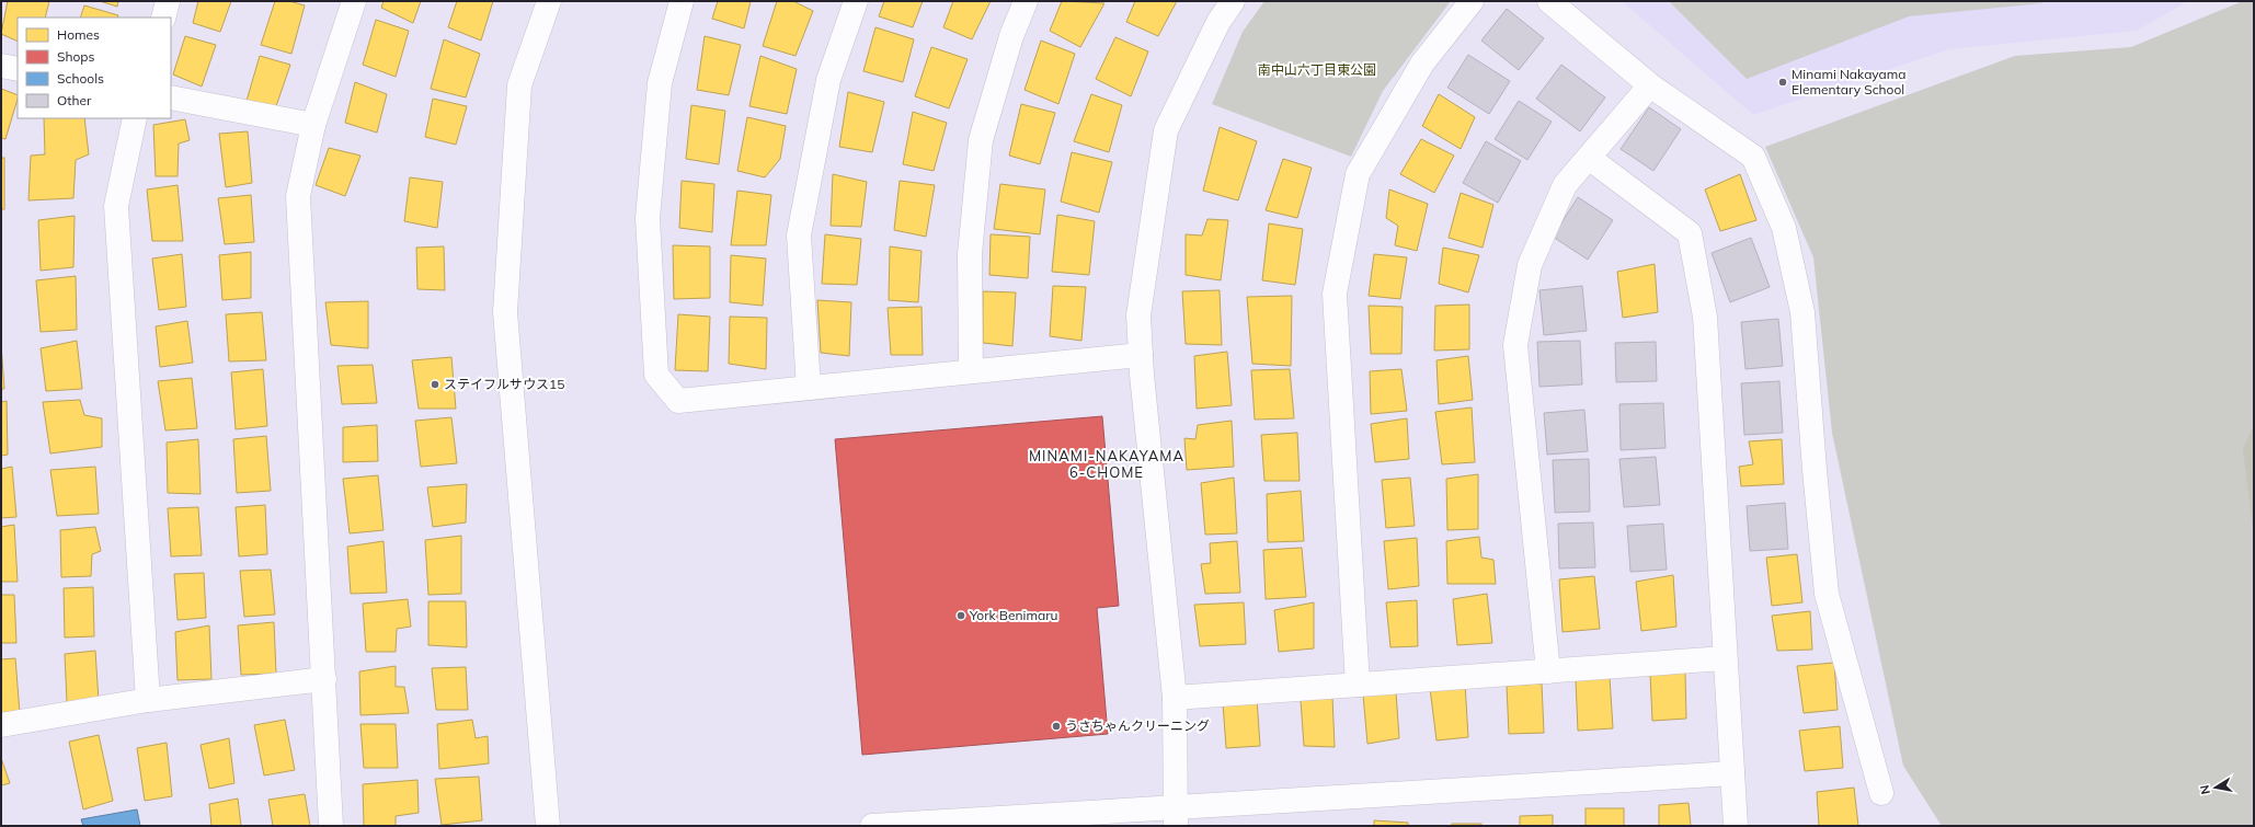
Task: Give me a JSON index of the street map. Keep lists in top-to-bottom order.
{
  "districts": ["MINAMI-NAKAYAMA 6-CHOME"],
  "parks": ["南中山六丁目東公園"],
  "places": [
    "Minami Nakayama Elementary School",
    "ステイフルサウス15",
    "York Benimaru",
    "うさちゃんクリーニング"
  ],
  "legend": [
    "Homes",
    "Shops",
    "Schools",
    "Other"
  ],
  "north": "left"
}
